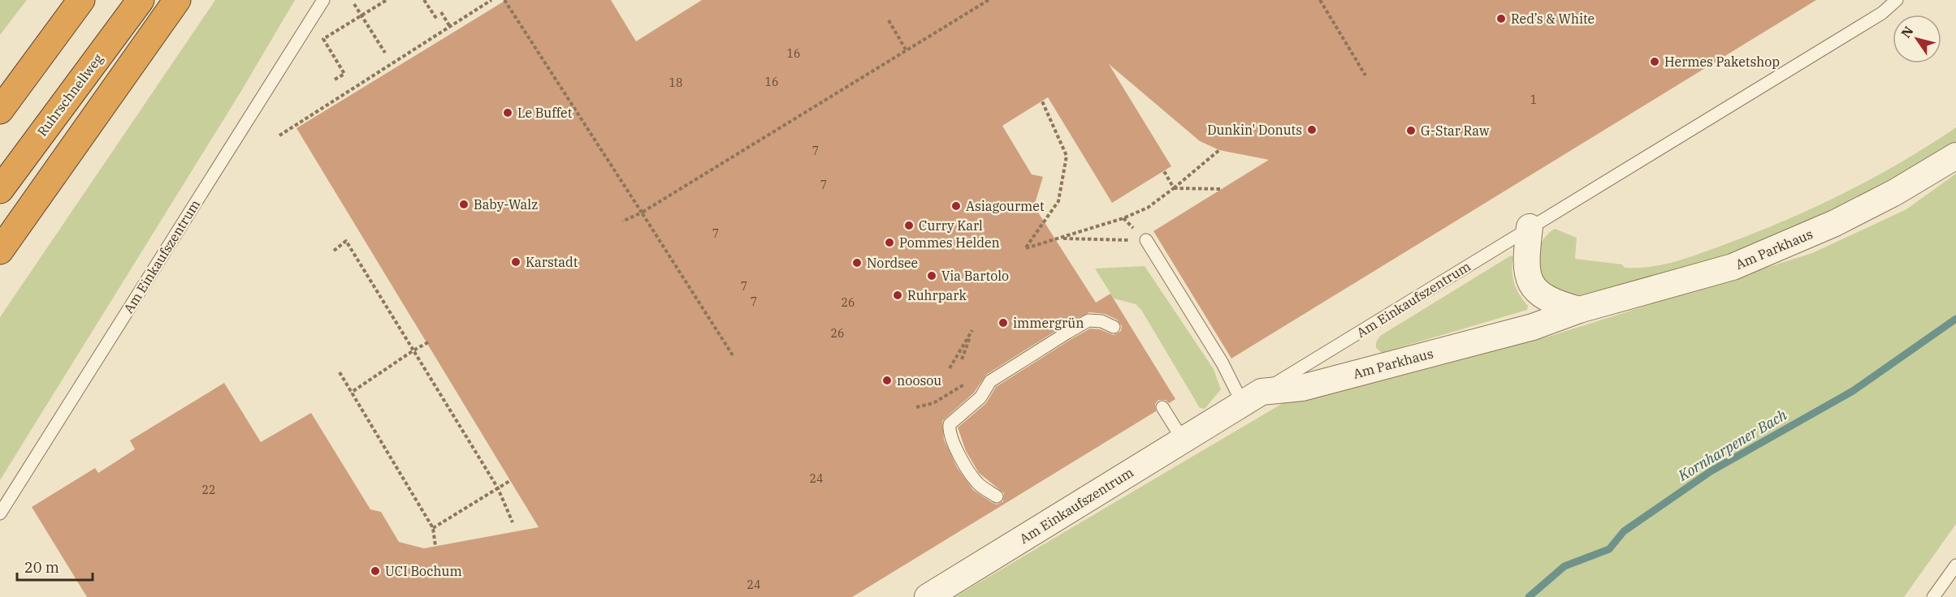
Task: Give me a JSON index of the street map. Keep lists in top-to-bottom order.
{
  "streets": {
    "highway": ["Ruhrschnellweg"],
    "street": ["Am Parkhaus", "Am Einkaufszentrum"]
  },
  "crossings": [
    ["Am Parkhaus", "Am Einkaufszentrum"]
  ],
  "water": ["Kornharpener Bach"],
  "places": [
    "Red’s & White",
    "Hermes Paketshop",
    "Le Buffet",
    "Dunkin' Donuts",
    "G-Star Raw",
    "Baby-Walz",
    "Asiagourmet",
    "Curry Karl",
    "Pommes Helden",
    "Karstadt",
    "Nordsee",
    "Via Bartolo",
    "Ruhrpark",
    "immergrün",
    "noosou",
    "UCI Bochum"
  ],
  "house_numbers": [
    "16",
    "16",
    "18",
    "1",
    "7",
    "7",
    "7",
    "7",
    "7",
    "26",
    "26",
    "24",
    "22",
    "24"
  ],
  "scale_bar": "20 m",
  "north": "top left"
}
